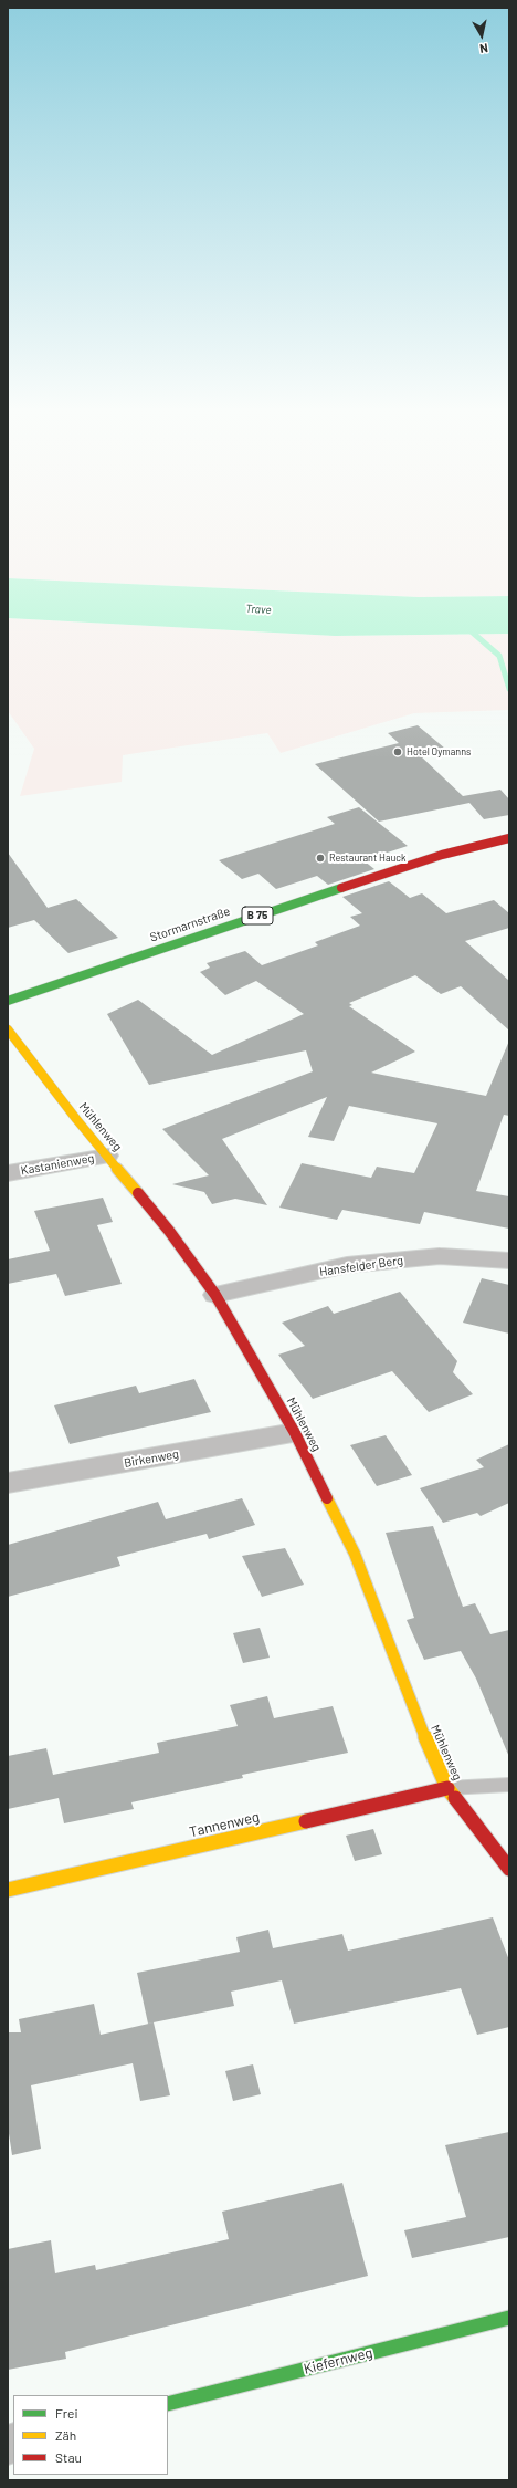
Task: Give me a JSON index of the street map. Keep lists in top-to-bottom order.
{
  "streets": {
    "street": [
      "B 75",
      "Stormarnstraße",
      "Mühlenweg",
      "Kastanienweg",
      "Hansfelder Berg",
      "Birkenweg",
      "Tannenweg",
      "Kiefernweg"
    ]
  },
  "crossings": [
    ["Mühlenweg", "Kastanienweg"],
    ["Mühlenweg", "Hansfelder Berg"],
    ["Mühlenweg", "Birkenweg"],
    ["Mühlenweg", "Tannenweg"]
  ],
  "water": ["Trave"],
  "places": ["Hotel Oymanns", "Restaurant Hauck"],
  "legend": ["Frei", "Zäh", "Stau"],
  "north": "bottom"
}
